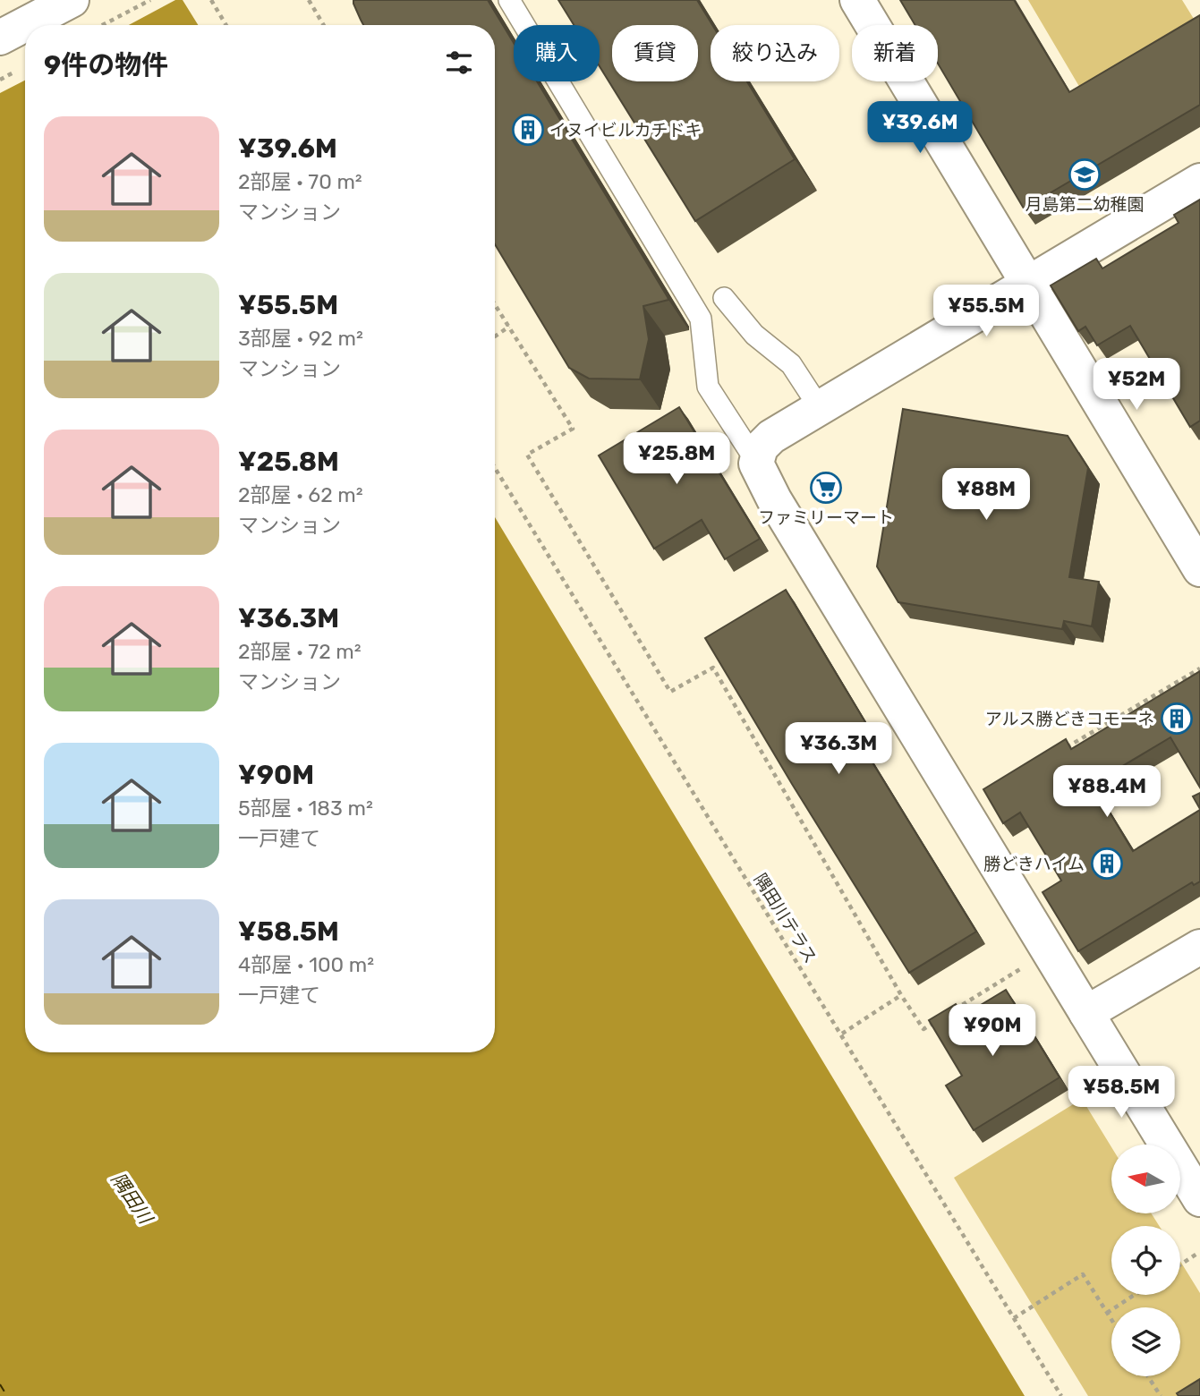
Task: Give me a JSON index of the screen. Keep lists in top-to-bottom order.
{
  "streets": {
    "path": ["隅田川テラス"]
  },
  "water": ["隅田川"],
  "places": {
    "building": ["イヌイビルカチドキ", "アルス勝どきコモーネ", "勝どきハイム"],
    "school or university": ["月島第二幼稚園"],
    "supermarket": ["ファミリーマート"]
  },
  "north": "left",
  "page": {
    "chip": [
      "購入",
      "賃貸",
      "絞り込み",
      "新着"
    ],
    "heading": "9件の物件",
    "list": [
      {
        "name": "¥39.6M",
        "note": "2部屋 · 70 m² · マンション"
      },
      {
        "name": "¥55.5M",
        "note": "3部屋 · 92 m² · マンション"
      },
      {
        "name": "¥25.8M",
        "note": "2部屋 · 62 m² · マンション"
      },
      {
        "name": "¥36.3M",
        "note": "2部屋 · 72 m² · マンション"
      },
      {
        "name": "¥90M",
        "note": "5部屋 · 183 m² · 一戸建て"
      },
      {
        "name": "¥58.5M",
        "note": "4部屋 · 100 m² · 一戸建て"
      }
    ],
    "price": [
      "¥39.6M",
      "¥55.5M",
      "¥52M",
      "¥25.8M",
      "¥88M",
      "¥36.3M",
      "¥88.4M",
      "¥90M",
      "¥58.5M"
    ]
  }
}
